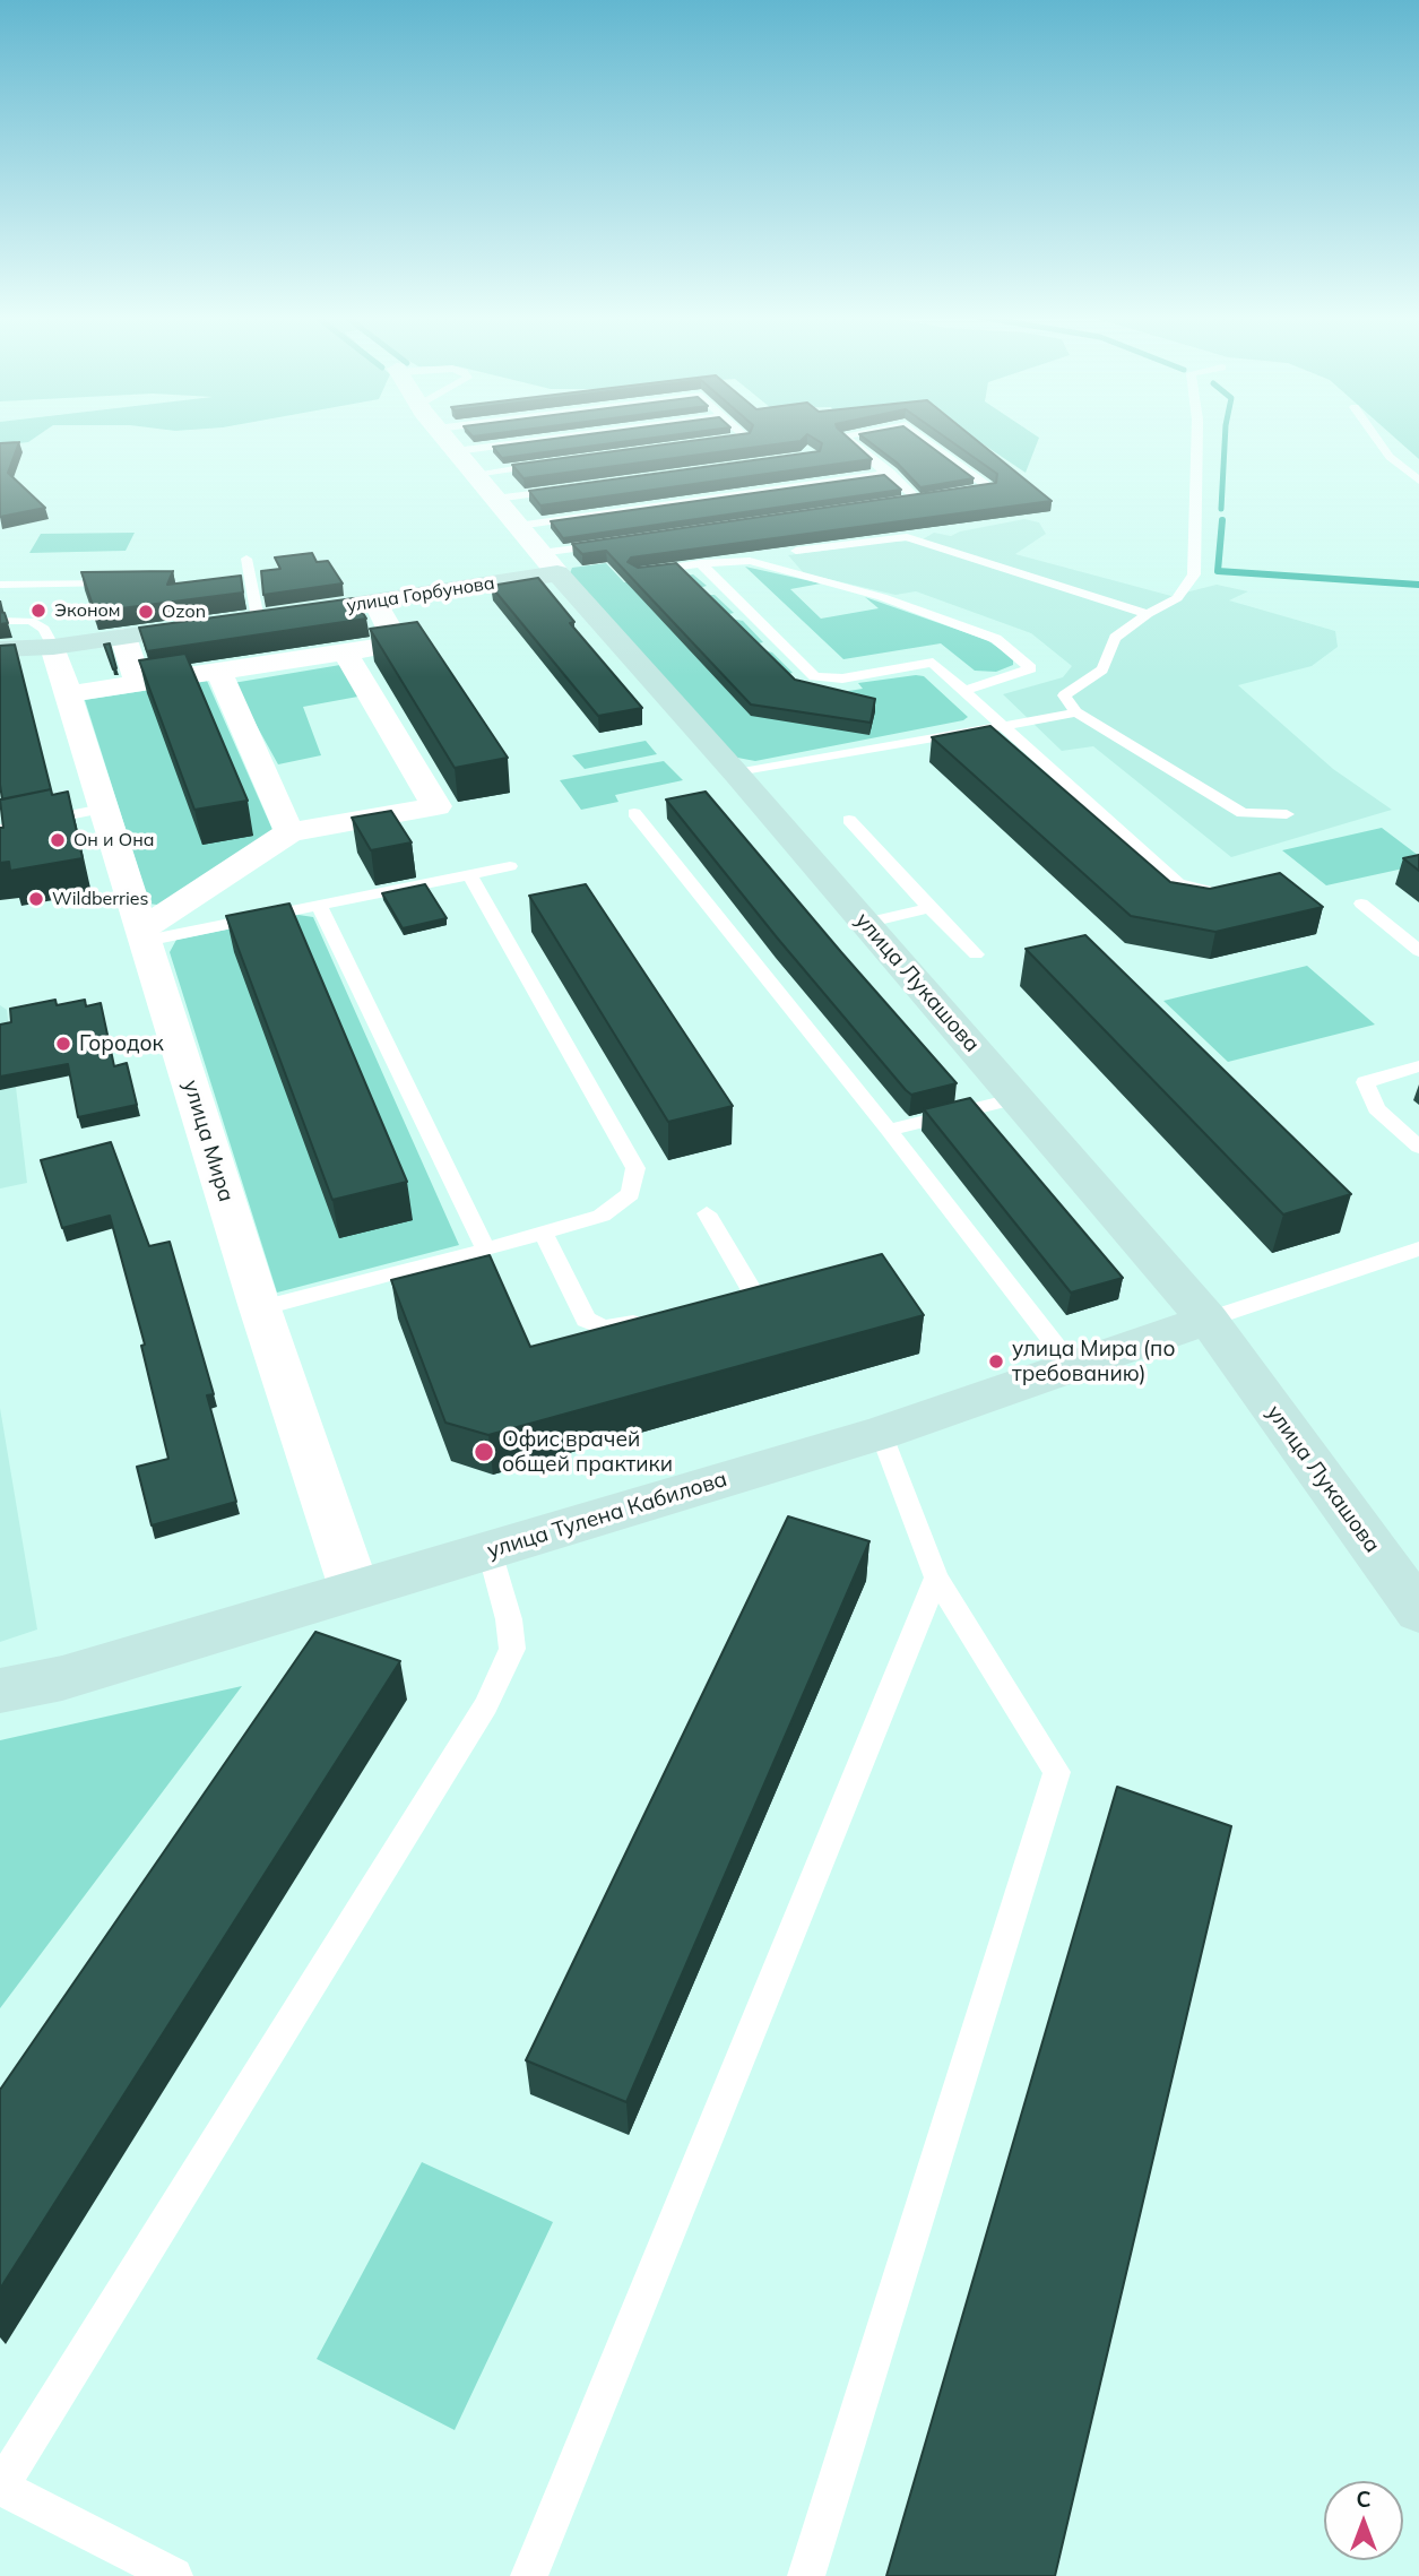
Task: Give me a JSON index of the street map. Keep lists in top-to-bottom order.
{
  "streets": {
    "street": [
      "улица Горбунова",
      "улица Лукашова",
      "улица Мира",
      "улица Тулена Кабилова"
    ]
  },
  "crossings": [
    ["улица Горбунова", "улица Лукашова"],
    ["улица Горбунова", "улица Мира"],
    ["улица Лукашова", "улица Тулена Кабилова"],
    ["улица Мира", "улица Тулена Кабилова"]
  ],
  "places": [
    "Эконом",
    "Ozon",
    "Он и Она",
    "Wildberries",
    "Городок",
    "улица Мира (по требованию)",
    "Офис врачей общей практики"
  ],
  "north": "top"
}
